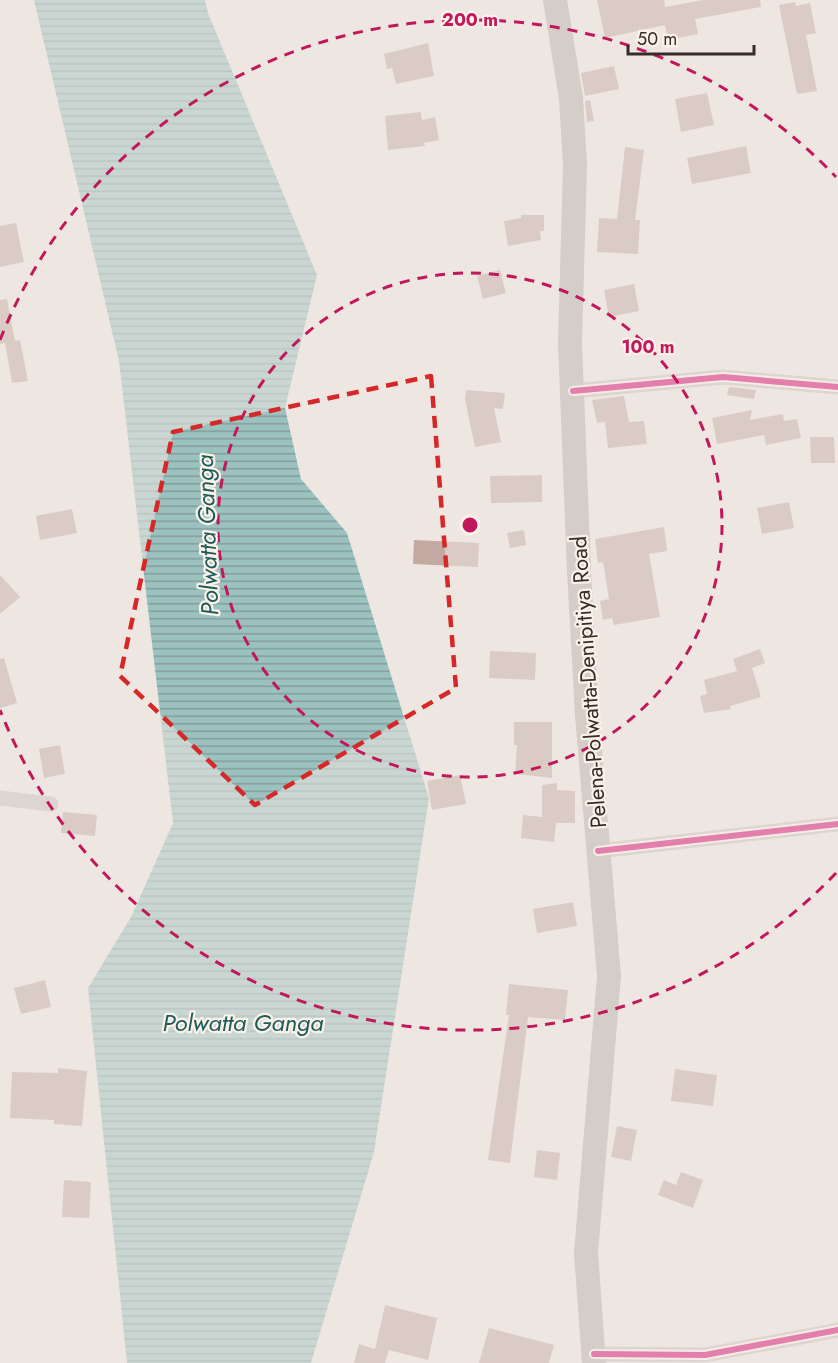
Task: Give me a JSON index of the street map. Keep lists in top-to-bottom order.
{
  "streets": {
    "main road": ["Pelena-Polwatta-Denipitiya Road"]
  },
  "water": ["Polwatta Ganga"],
  "scale_bar": "50 m",
  "rings": ["200 m", "100 m"]
}
